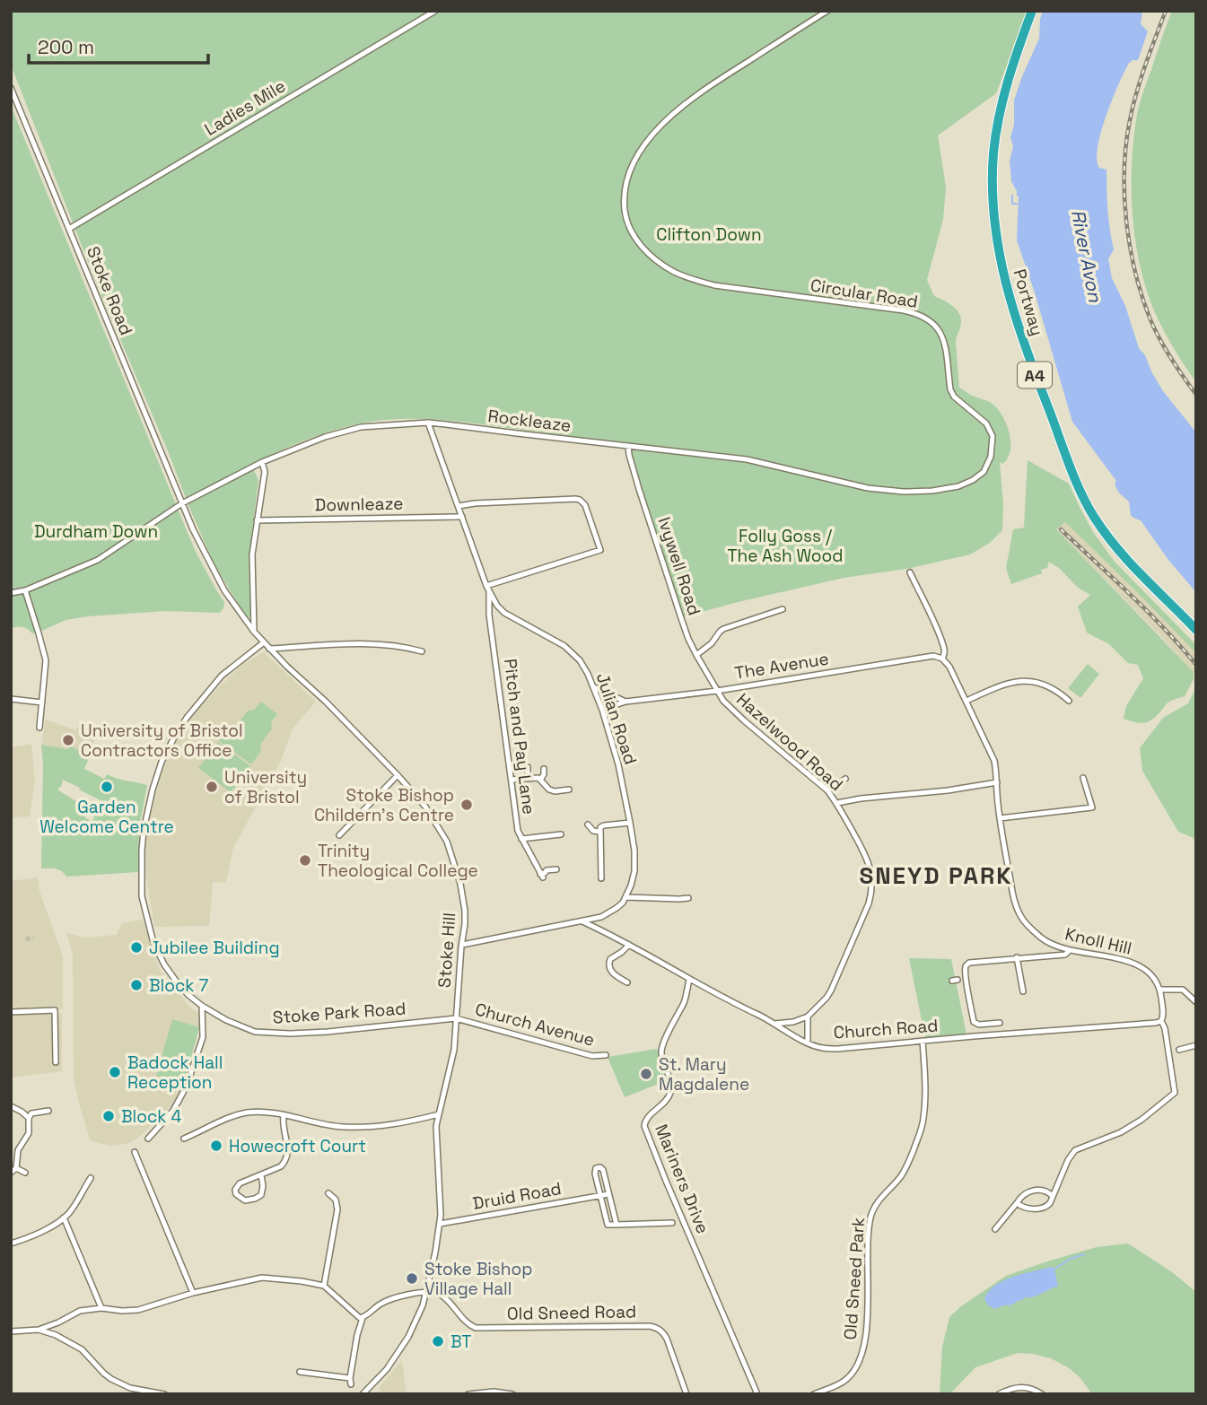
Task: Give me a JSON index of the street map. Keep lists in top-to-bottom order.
{
  "streets": {
    "highway": ["Portway", "A4"],
    "street": [
      "Ladies Mile",
      "Stoke Road",
      "Circular Road",
      "Rockleaze",
      "Downleaze",
      "Ivywell Road",
      "The Avenue",
      "Julian Road",
      "Pitch and Pay Lane",
      "Hazelwood Road",
      "Knoll Hill",
      "Stoke Hill",
      "Stoke Park Road",
      "Church Avenue",
      "Church Road",
      "Mariners Drive",
      "Druid Road",
      "Old Sneed Park",
      "Old Sneed Road"
    ]
  },
  "crossings": [
    ["Ladies Mile", "Stoke Road"],
    ["Stoke Road", "Stoke Hill"],
    ["Circular Road", "Rockleaze"],
    ["Circular Road", "Ivywell Road"],
    ["Rockleaze", "Ivywell Road"],
    ["Rockleaze", "Julian Road"],
    ["Downleaze", "Julian Road"],
    ["Ivywell Road", "The Avenue"],
    ["Ivywell Road", "Hazelwood Road"],
    ["The Avenue", "Julian Road"],
    ["The Avenue", "Hazelwood Road"],
    ["The Avenue", "Knoll Hill"],
    ["Julian Road", "Pitch and Pay Lane"],
    ["Stoke Hill", "Stoke Park Road"],
    ["Stoke Hill", "Church Avenue"],
    ["Stoke Hill", "Druid Road"],
    ["Stoke Hill", "Old Sneed Road"],
    ["Stoke Park Road", "Church Avenue"],
    ["Church Road", "Mariners Drive"],
    ["Church Road", "Old Sneed Park"]
  ],
  "districts": ["SNEYD PARK"],
  "water": ["River Avon"],
  "parks": ["Clifton Down", "Durdham Down", "Folly Goss / The Ash Wood"],
  "places": [
    "University of Bristol Contractors Office",
    "Garden Welcome Centre",
    "University of Bristol",
    "Stoke Bishop Childern's Centre",
    "Trinity Theological College",
    "Jubilee Building",
    "Block 7",
    "Badock Hall Reception",
    "St. Mary Magdalene",
    "Block 4",
    "Howecroft Court",
    "Stoke Bishop Village Hall",
    "BT"
  ],
  "scale_bar": "200 m"
}
